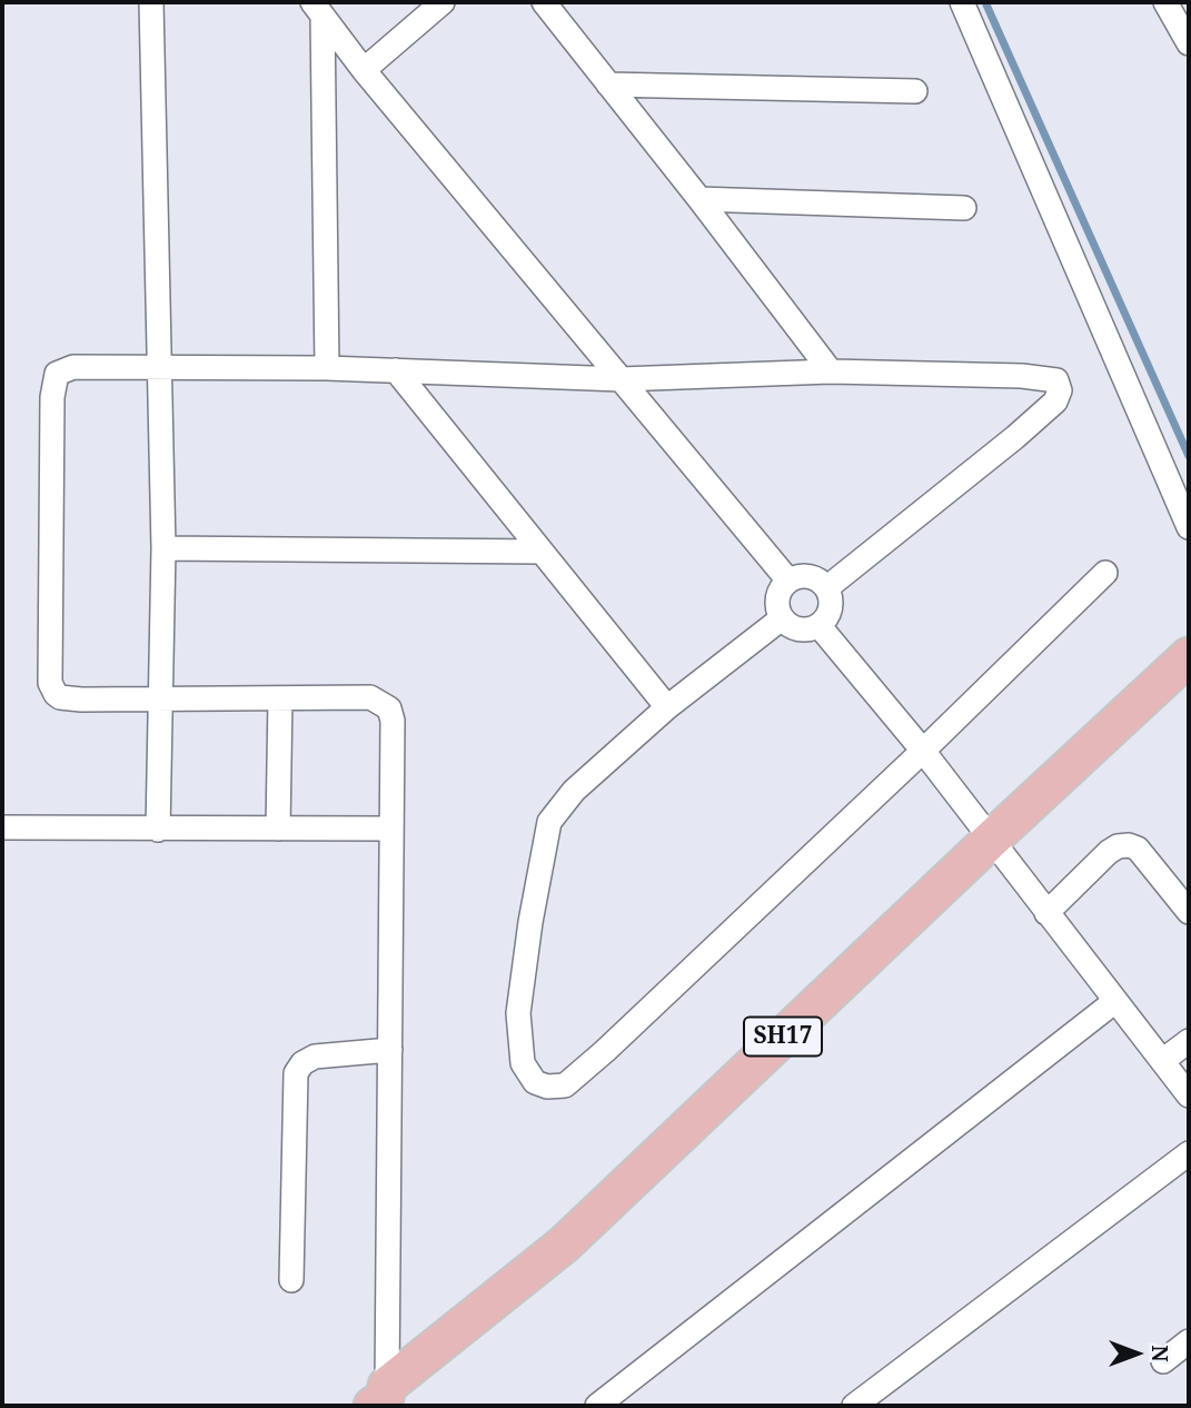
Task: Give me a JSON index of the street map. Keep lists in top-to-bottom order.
{
  "streets": {
    "main road": ["SH17"]
  },
  "north": "right"
}
